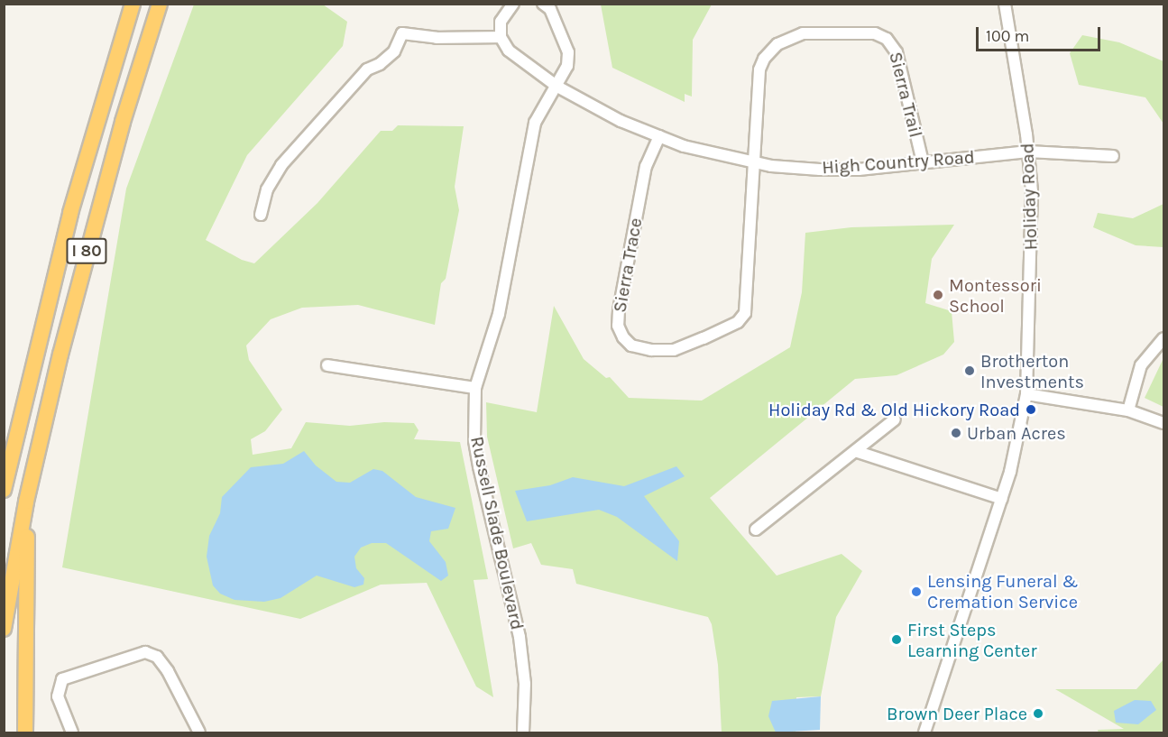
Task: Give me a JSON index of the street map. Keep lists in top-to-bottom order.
{
  "streets": {
    "highway": ["I 80"],
    "street": [
      "Sierra Trail",
      "High Country Road",
      "Holiday Road",
      "Sierra Trace",
      "Russell Slade Boulevard"
    ]
  },
  "crossings": [
    ["Sierra Trail", "High Country Road"],
    ["Sierra Trail", "Sierra Trace"],
    ["High Country Road", "Holiday Road"],
    ["High Country Road", "Sierra Trace"],
    ["High Country Road", "Russell Slade Boulevard"]
  ],
  "places": [
    "Montessori School",
    "Brotherton Investments",
    "Holiday Rd & Old Hickory Road",
    "Urban Acres",
    "Lensing Funeral & Cremation Service",
    "First Steps Learning Center",
    "Brown Deer Place"
  ],
  "scale_bar": "100 m"
}
